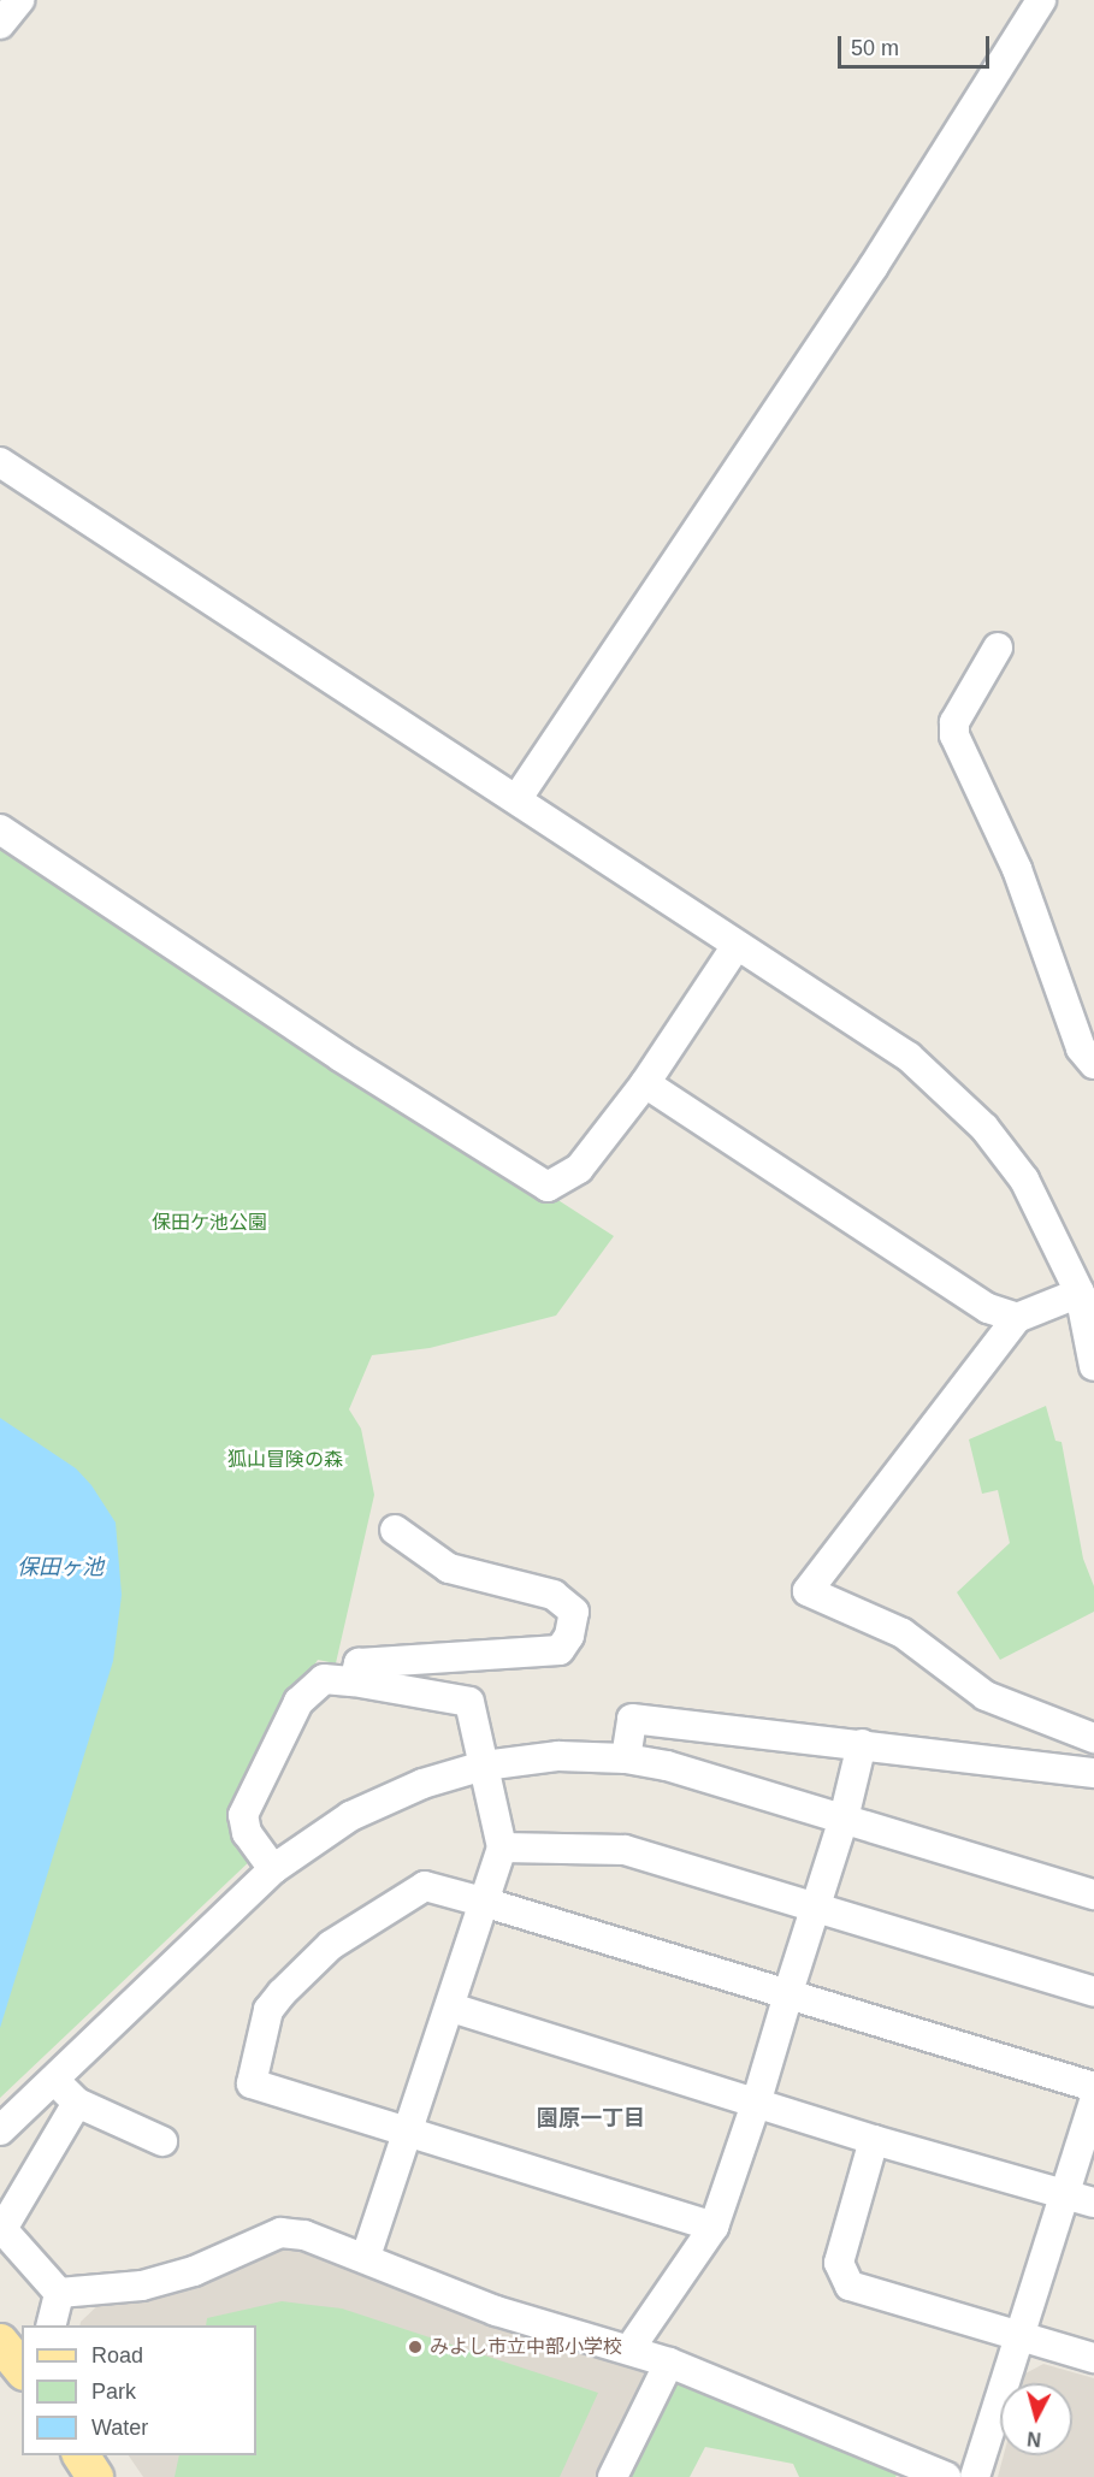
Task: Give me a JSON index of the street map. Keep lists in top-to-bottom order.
{
  "districts": ["園原一丁目"],
  "water": ["保田ヶ池"],
  "parks": ["保田ケ池公園", "狐山冒険の森"],
  "places": ["みよし市立中部小学校"],
  "legend": ["Road", "Park", "Water"],
  "scale_bar": "50 m",
  "north": "bottom"
}
